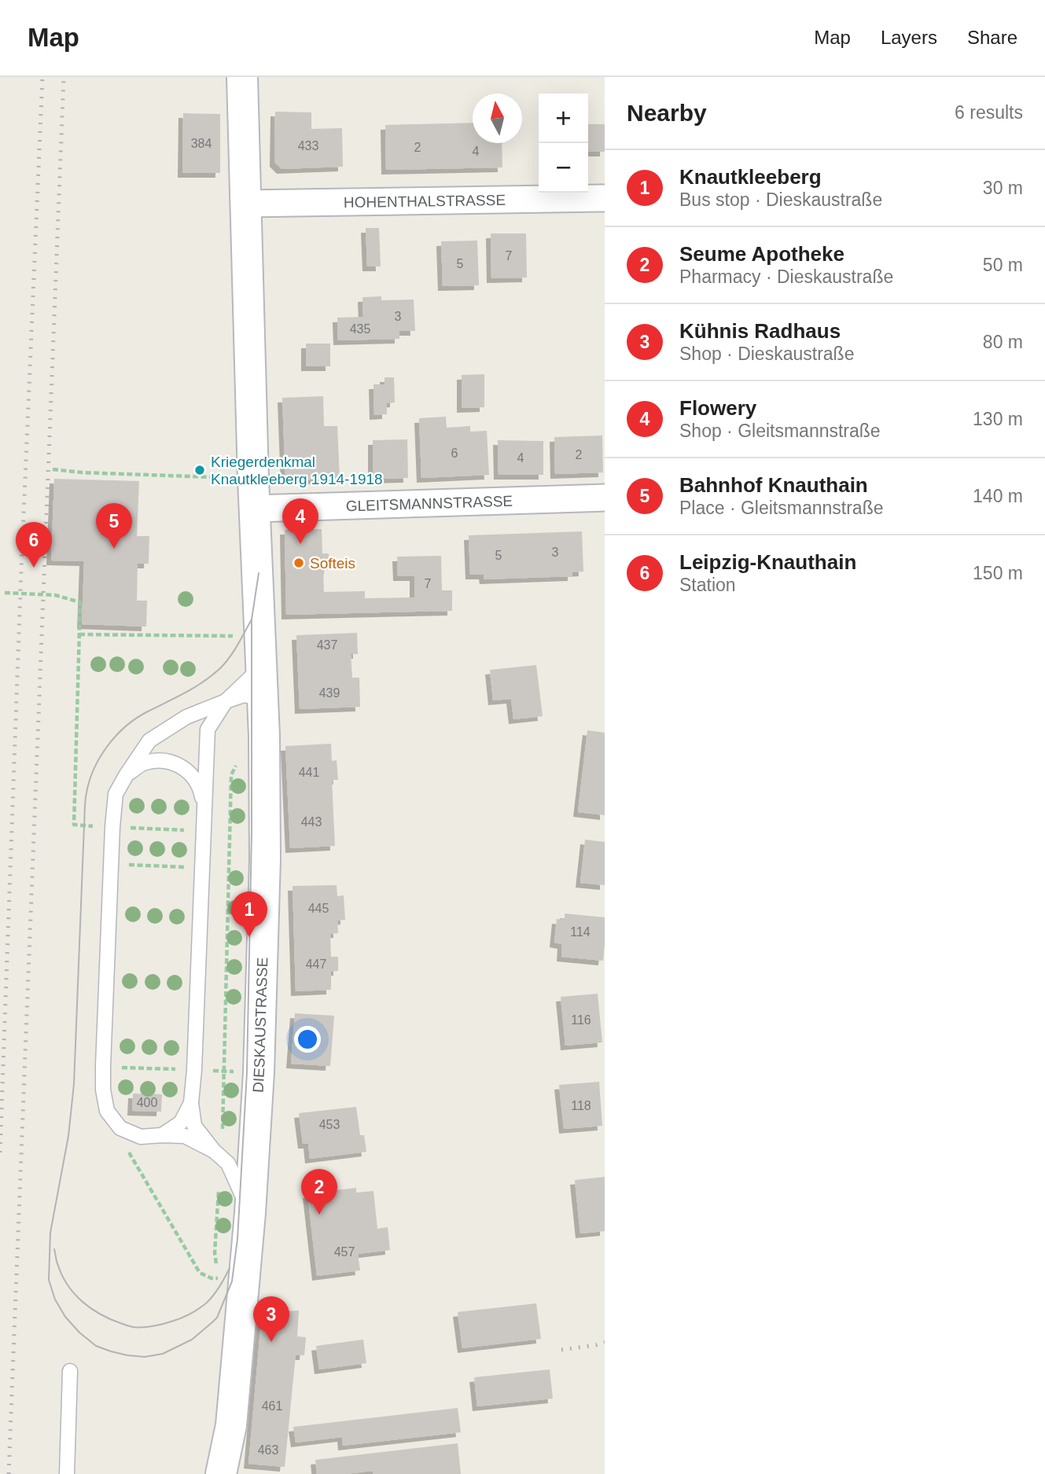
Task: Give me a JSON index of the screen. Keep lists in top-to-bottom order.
{
  "streets": {
    "main road": ["DIESKAUSTRASSE"],
    "street": ["HOHENTHALSTRASSE", "GLEITSMANNSTRASSE"]
  },
  "crossings": [
    ["HOHENTHALSTRASSE", "DIESKAUSTRASSE"],
    ["GLEITSMANNSTRASSE", "DIESKAUSTRASSE"]
  ],
  "places": ["Kriegerdenkmal Knautkleeberg 1914-1918", "Softeis"],
  "house_numbers": [
    "384",
    "433",
    "2",
    "4",
    "7",
    "5",
    "3",
    "435",
    "6",
    "2",
    "4",
    "3",
    "5",
    "7",
    "437",
    "439",
    "441",
    "443",
    "445",
    "114",
    "447",
    "116",
    "400",
    "118",
    "453",
    "457",
    "461",
    "463"
  ],
  "north": "top",
  "page": {
    "header": "Map",
    "nav": ["Map", "Layers", "Share"],
    "heading": ["Nearby", "6 results"],
    "map_buttons": ["+", "−"],
    "list": [
      {
        "mark": "1",
        "name": "Knautkleeberg",
        "note": "Bus stop · Dieskaustraße",
        "value": "30 m"
      },
      {
        "mark": "2",
        "name": "Seume Apotheke",
        "note": "Pharmacy · Dieskaustraße",
        "value": "50 m"
      },
      {
        "mark": "3",
        "name": "Kühnis Radhaus",
        "note": "Shop · Dieskaustraße",
        "value": "80 m"
      },
      {
        "mark": "4",
        "name": "Flowery",
        "note": "Shop · Gleitsmannstraße",
        "value": "130 m"
      },
      {
        "mark": "5",
        "name": "Bahnhof Knauthain",
        "note": "Place · Gleitsmannstraße",
        "value": "140 m"
      },
      {
        "mark": "6",
        "name": "Leipzig-Knauthain",
        "note": "Station",
        "value": "150 m"
      }
    ],
    "pins": [
      "4",
      "5",
      "6",
      "1",
      "2",
      "3"
    ]
  }
}
